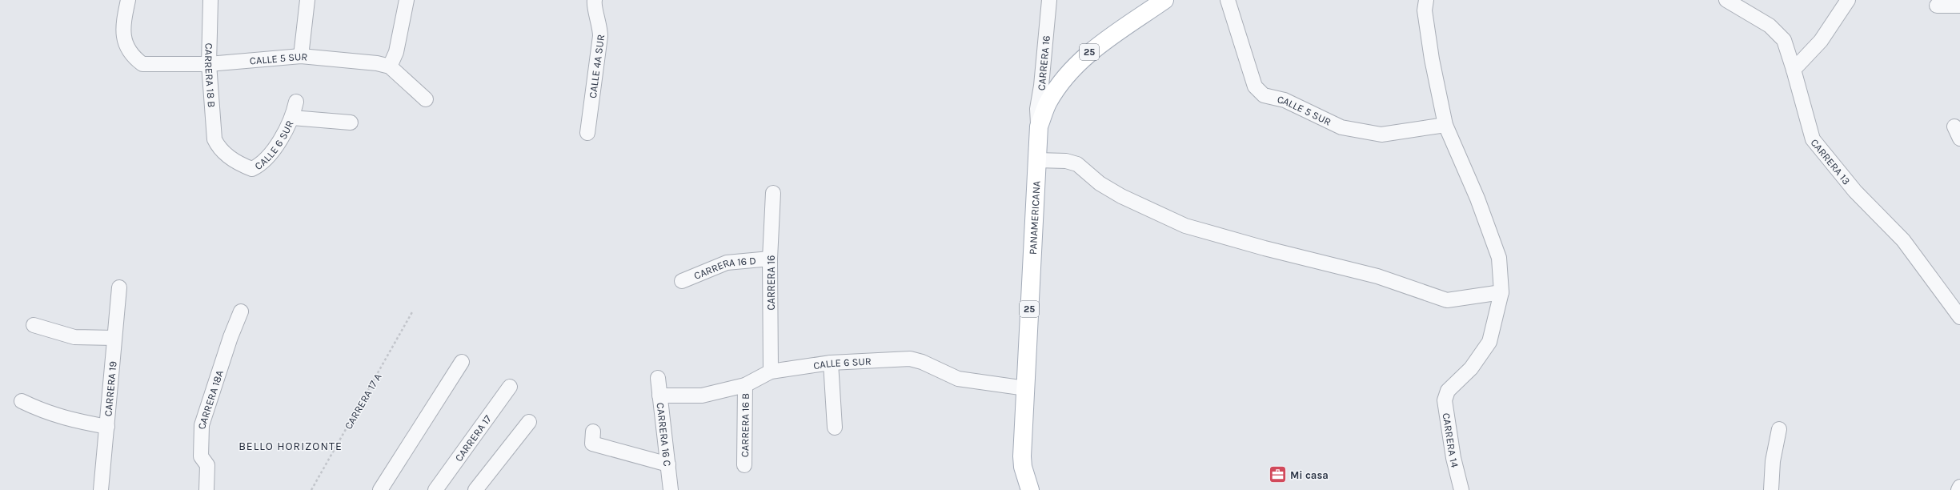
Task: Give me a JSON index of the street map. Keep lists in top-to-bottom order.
{
  "streets": {
    "main road": ["25", "PANAMERICANA"],
    "street": [
      "CALLE 5 SUR",
      "CARRERA 16",
      "CALLE 4A SUR",
      "CARRERA 18 B",
      "CALLE 6 SUR",
      "CARRERA 13",
      "CARRERA 16 D",
      "CARRERA 19",
      "CARRERA 18A",
      "CARRERA 16 B",
      "CARRERA 16 C",
      "CARRERA 17",
      "CARRERA 14"
    ],
    "path": ["CARRERA 17 A"]
  },
  "crossings": [
    ["CALLE 5 SUR", "CARRERA 18 B"],
    ["CARRERA 16", "CALLE 6 SUR"],
    ["CARRERA 16", "PANAMERICANA"],
    ["CARRERA 16", "CARRERA 16 D"],
    ["CARRERA 18 B", "CALLE 6 SUR"],
    ["CALLE 6 SUR", "PANAMERICANA"],
    ["CALLE 6 SUR", "CARRERA 16 B"],
    ["CALLE 6 SUR", "CARRERA 16 C"]
  ],
  "districts": ["BELLO HORIZONTE"],
  "places": {
    "office": ["Mi casa"]
  }
}
